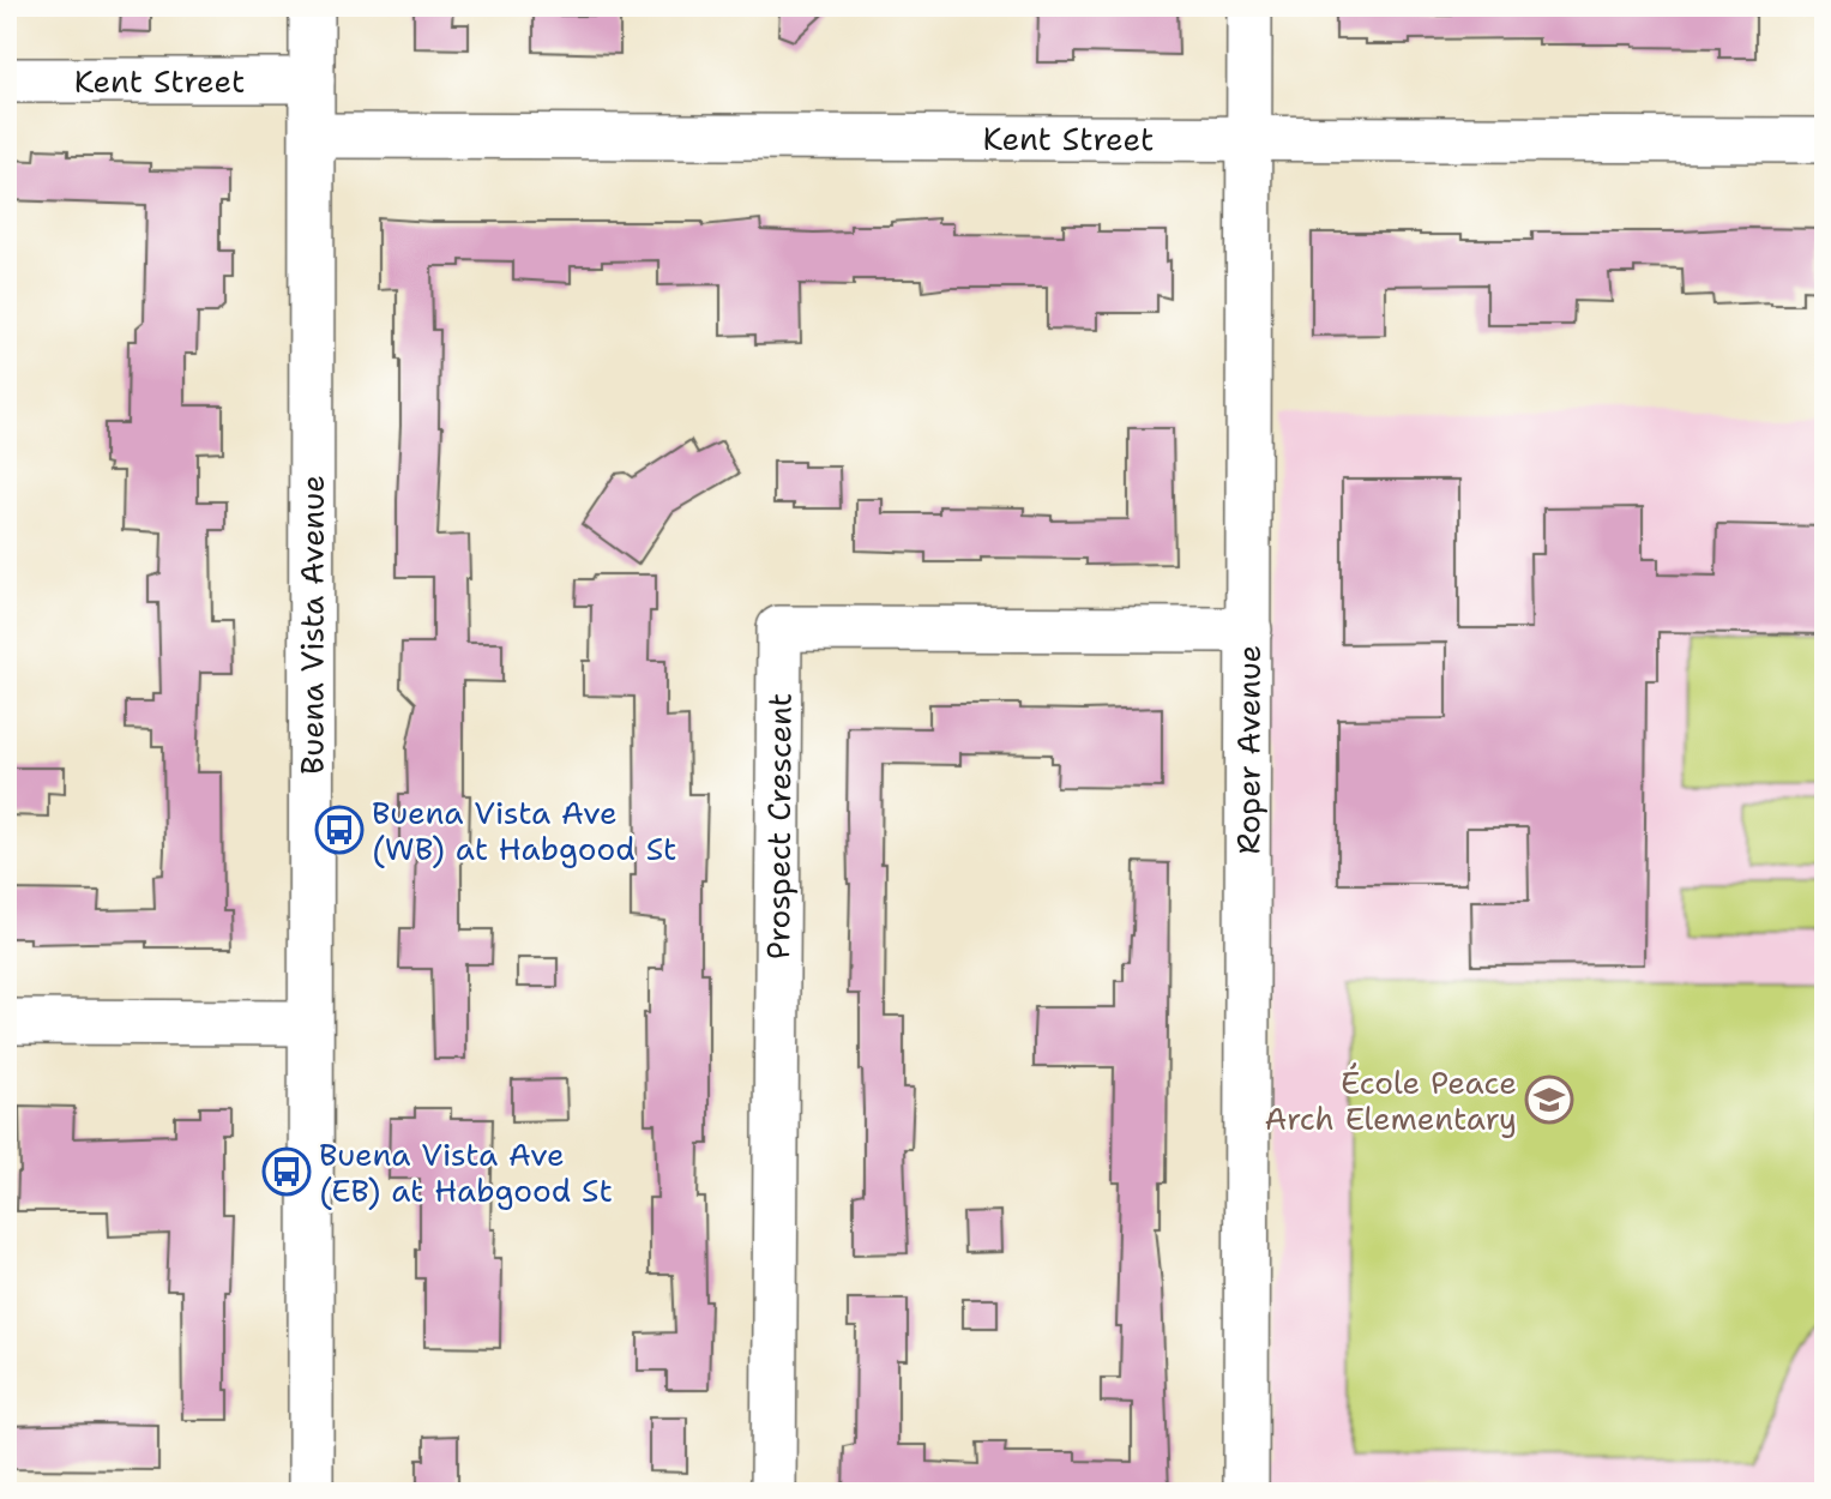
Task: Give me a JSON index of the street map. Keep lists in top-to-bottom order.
{
  "streets": {
    "street": [
      "Kent Street",
      "Buena Vista Avenue",
      "Roper Avenue",
      "Prospect Crescent"
    ]
  },
  "crossings": [
    ["Kent Street", "Buena Vista Avenue"],
    ["Kent Street", "Roper Avenue"],
    ["Roper Avenue", "Prospect Crescent"]
  ],
  "places": {
    "bus stop": ["Buena Vista Ave (WB) at Habgood St", "Buena Vista Ave (EB) at Habgood St"],
    "school or university": ["École Peace Arch Elementary"]
  }
}
